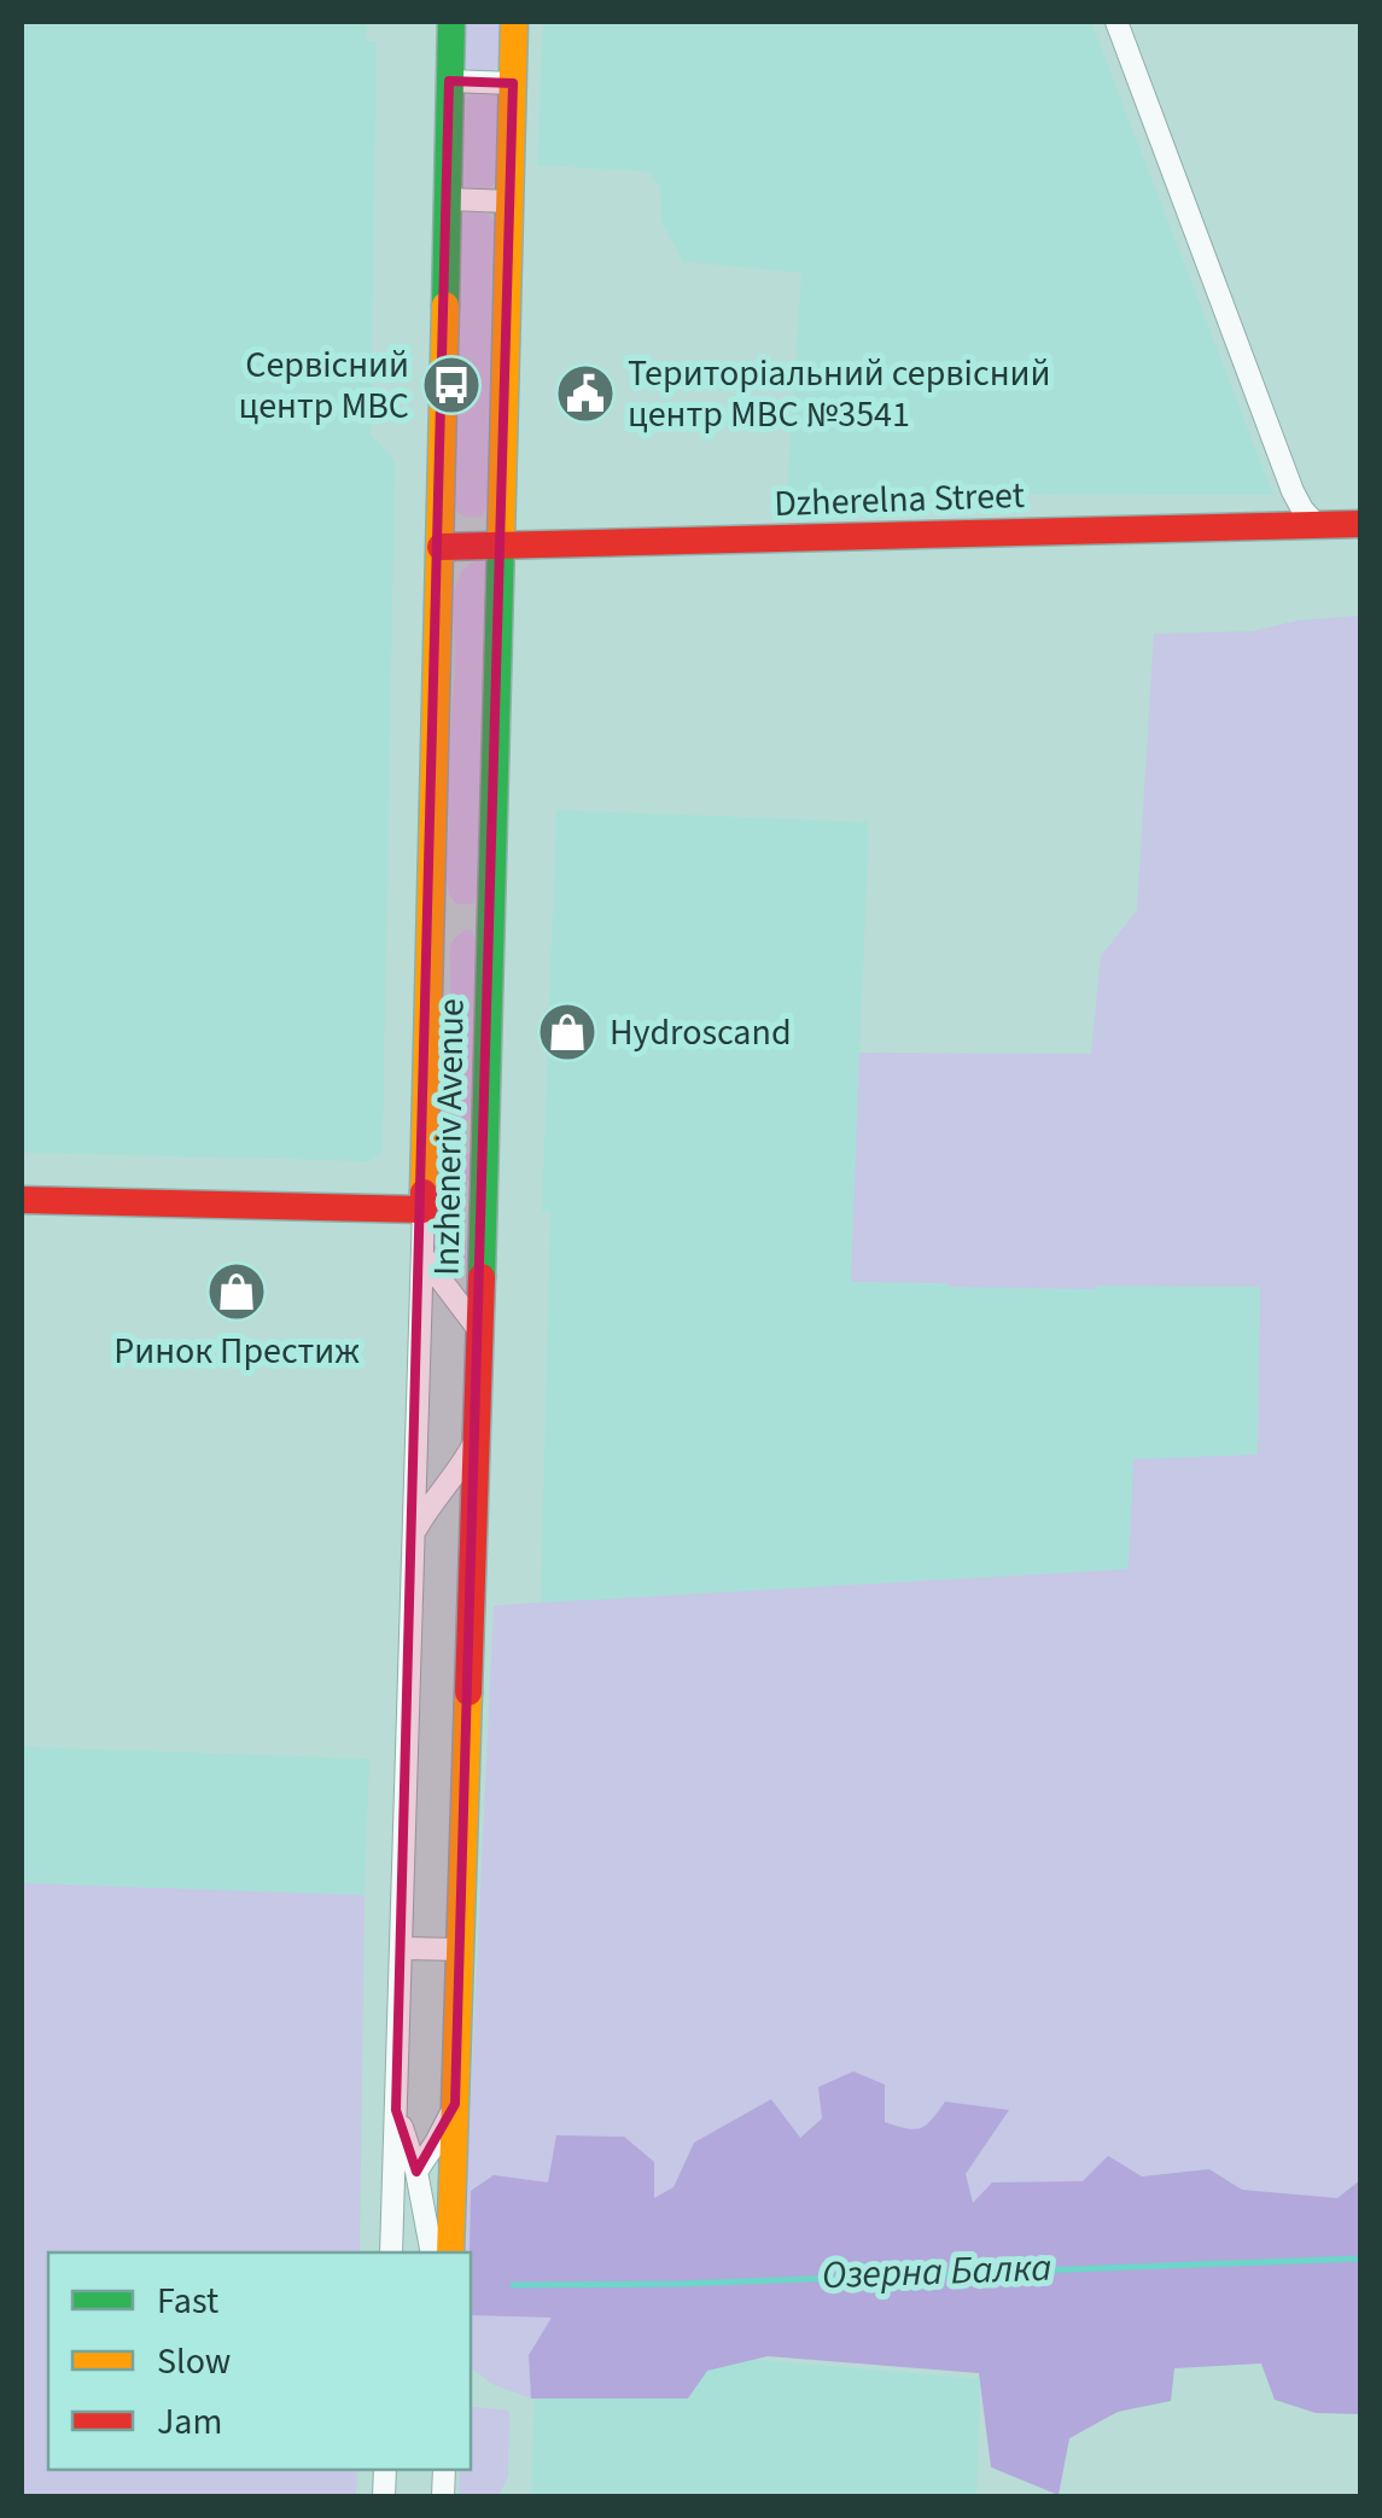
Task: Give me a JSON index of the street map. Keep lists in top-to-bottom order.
{
  "streets": {
    "street": ["Dzherelna Street", "Inzheneriv Avenue"]
  },
  "crossings": [
    ["Dzherelna Street", "Inzheneriv Avenue"]
  ],
  "water": ["Озерна Балка"],
  "places": {
    "bus stop": ["Сервісний центр МВС"],
    "public building": ["Територіальний сервісний центр МВС №3541"],
    "shop": ["Hydroscand", "Ринок Престиж"]
  },
  "legend": ["Fast", "Slow", "Jam"]
}
